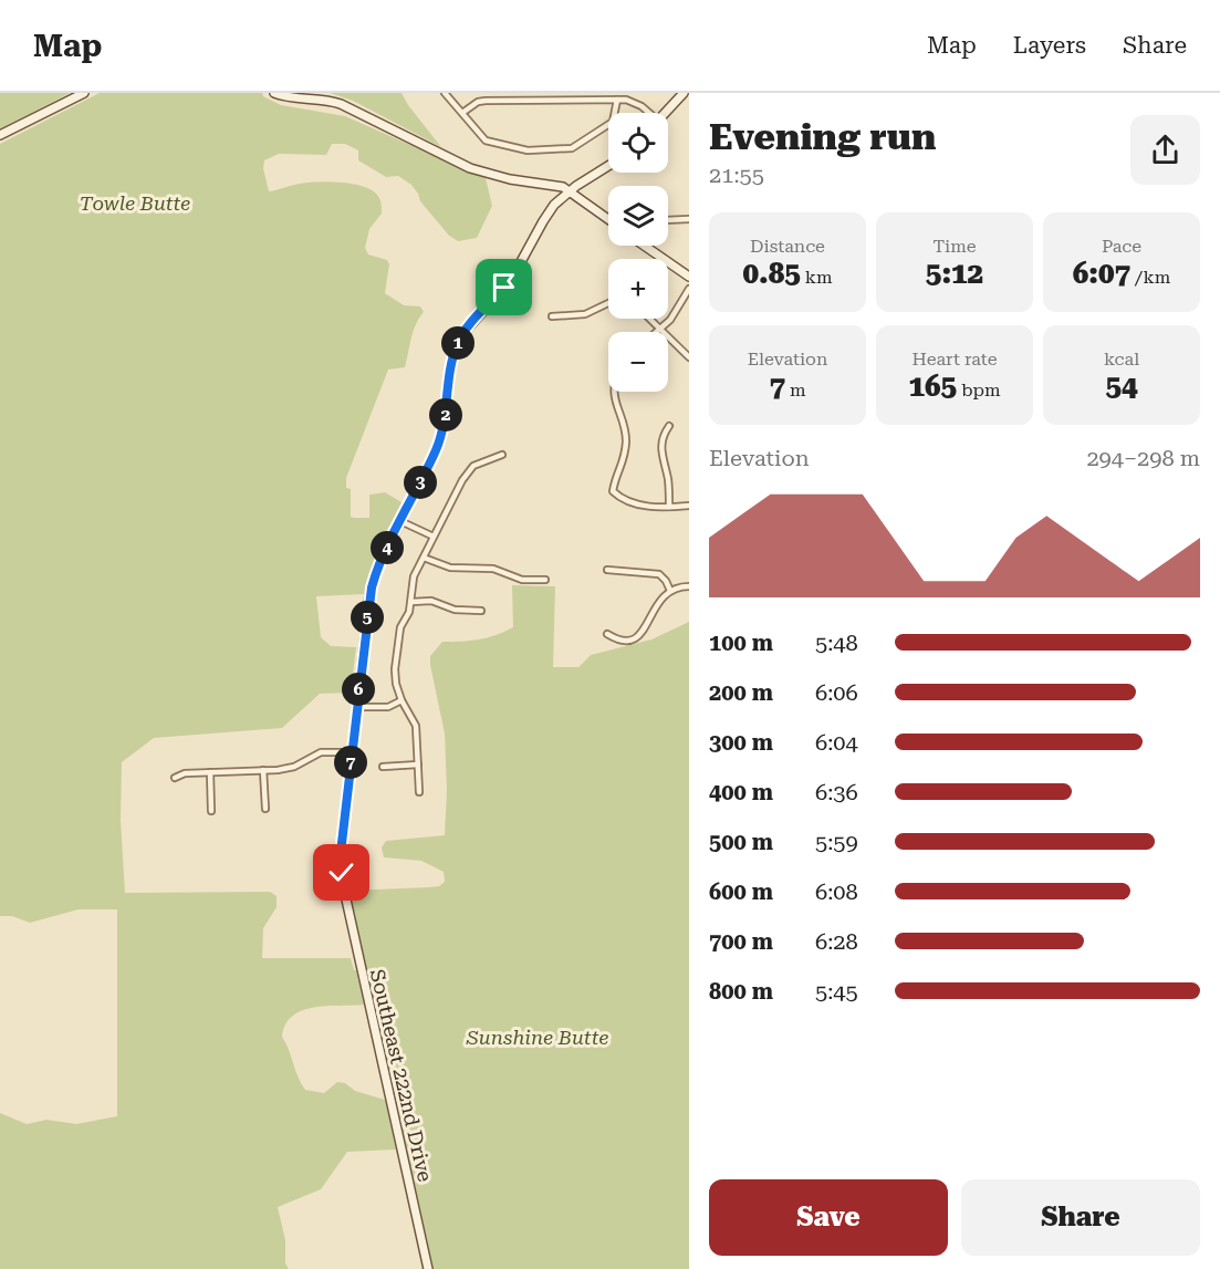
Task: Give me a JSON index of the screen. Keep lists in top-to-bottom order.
{
  "streets": {
    "main road": ["Southeast 222nd Drive"]
  },
  "parks": ["Towle Butte", "Sunshine Butte"],
  "page": {
    "header": "Map",
    "nav": ["Map", "Layers", "Share"],
    "heading": ["Evening run", "21:55"],
    "map_buttons": ["+", "−"],
    "stats": [
      ["Distance", "0.85 km"],
      ["Time", "5:12"],
      ["Pace", "6:07 /km"],
      ["Elevation", "7 m"],
      ["Heart rate", "165 bpm"],
      ["kcal", "54"]
    ],
    "pins": [
      "1",
      "2",
      "3",
      "4",
      "5",
      "6",
      "7"
    ],
    "chart": ["Elevation", "294–298 m"],
    "list": [
      {
        "name": "100 m",
        "note": "5:48"
      },
      {
        "name": "200 m",
        "note": "6:06"
      },
      {
        "name": "300 m",
        "note": "6:04"
      },
      {
        "name": "400 m",
        "note": "6:36"
      },
      {
        "name": "500 m",
        "note": "5:59"
      },
      {
        "name": "600 m",
        "note": "6:08"
      },
      {
        "name": "700 m",
        "note": "6:28"
      },
      {
        "name": "800 m",
        "note": "5:45"
      }
    ],
    "buttons": ["Save", "Share"]
  }
}
